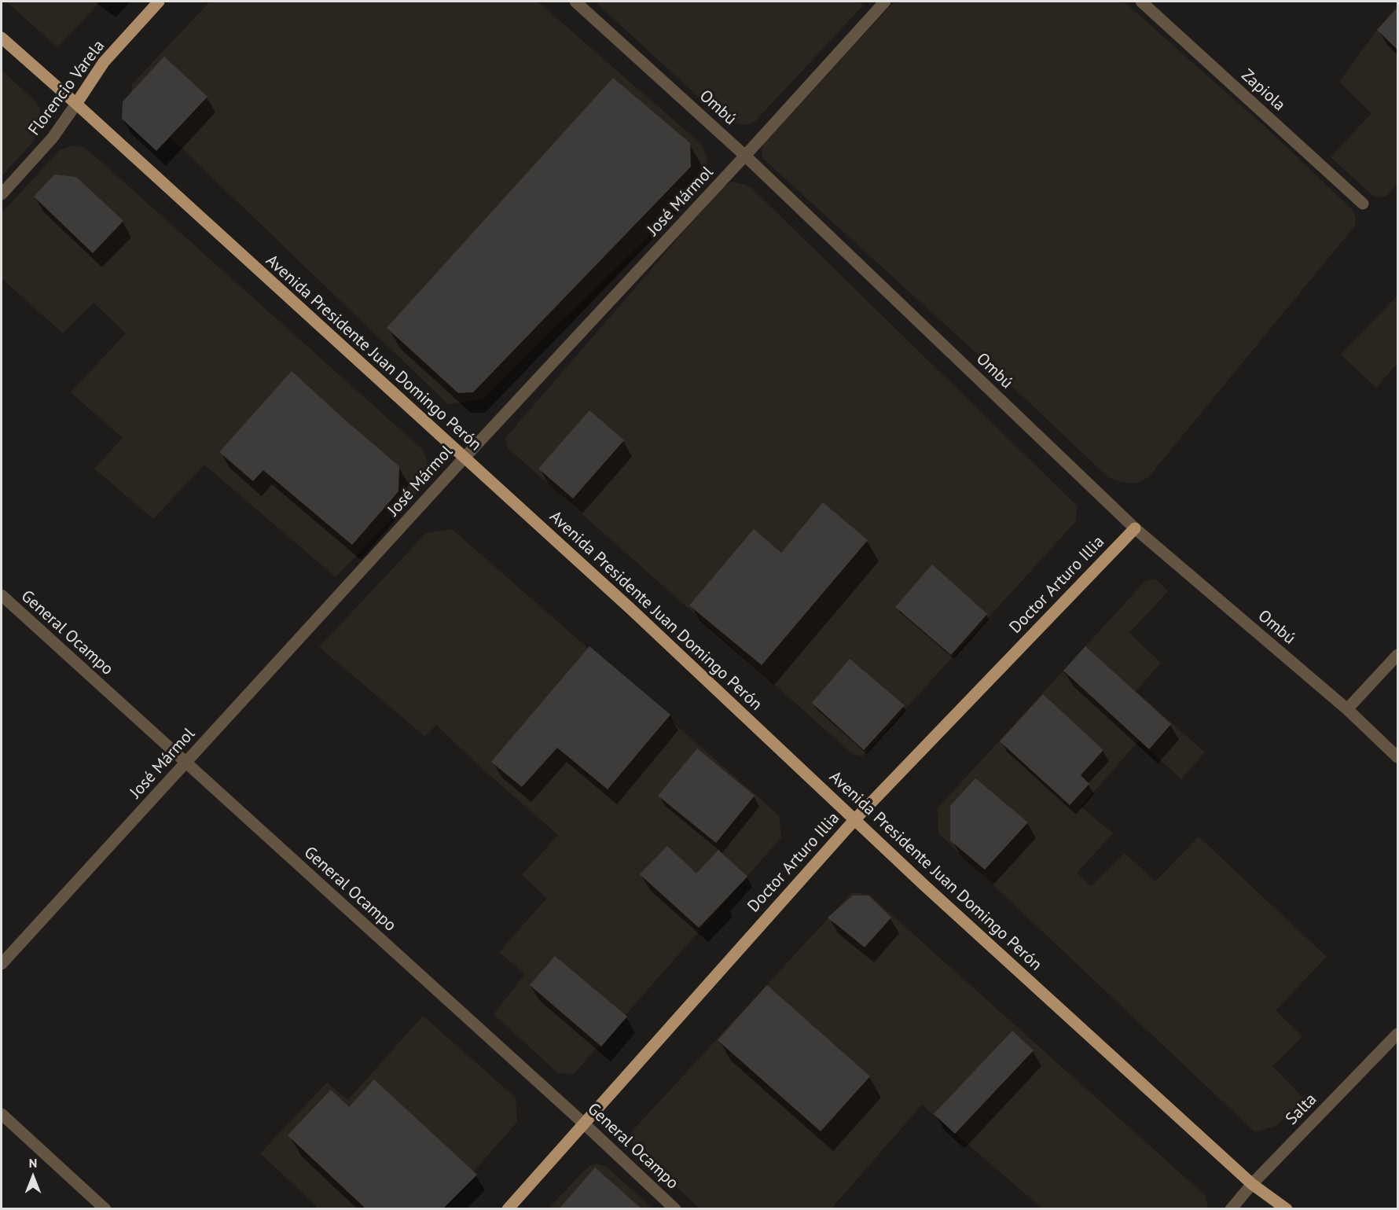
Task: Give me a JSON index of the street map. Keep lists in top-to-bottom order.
{
  "streets": {
    "main road": ["Florencio Varela", "Avenida Presidente Juan Domingo Perón", "Doctor Arturo Illia"],
    "street": [
      "Zapiola",
      "Ombú",
      "José Mármol",
      "General Ocampo",
      "Salta"
    ]
  },
  "crossings": [
    ["Florencio Varela", "Avenida Presidente Juan Domingo Perón"],
    ["Ombú", "José Mármol"],
    ["Ombú", "Doctor Arturo Illia"],
    ["José Mármol", "Avenida Presidente Juan Domingo Perón"],
    ["José Mármol", "General Ocampo"],
    ["Avenida Presidente Juan Domingo Perón", "Doctor Arturo Illia"],
    ["Avenida Presidente Juan Domingo Perón", "Salta"],
    ["Doctor Arturo Illia", "General Ocampo"]
  ],
  "north": "top"
}
